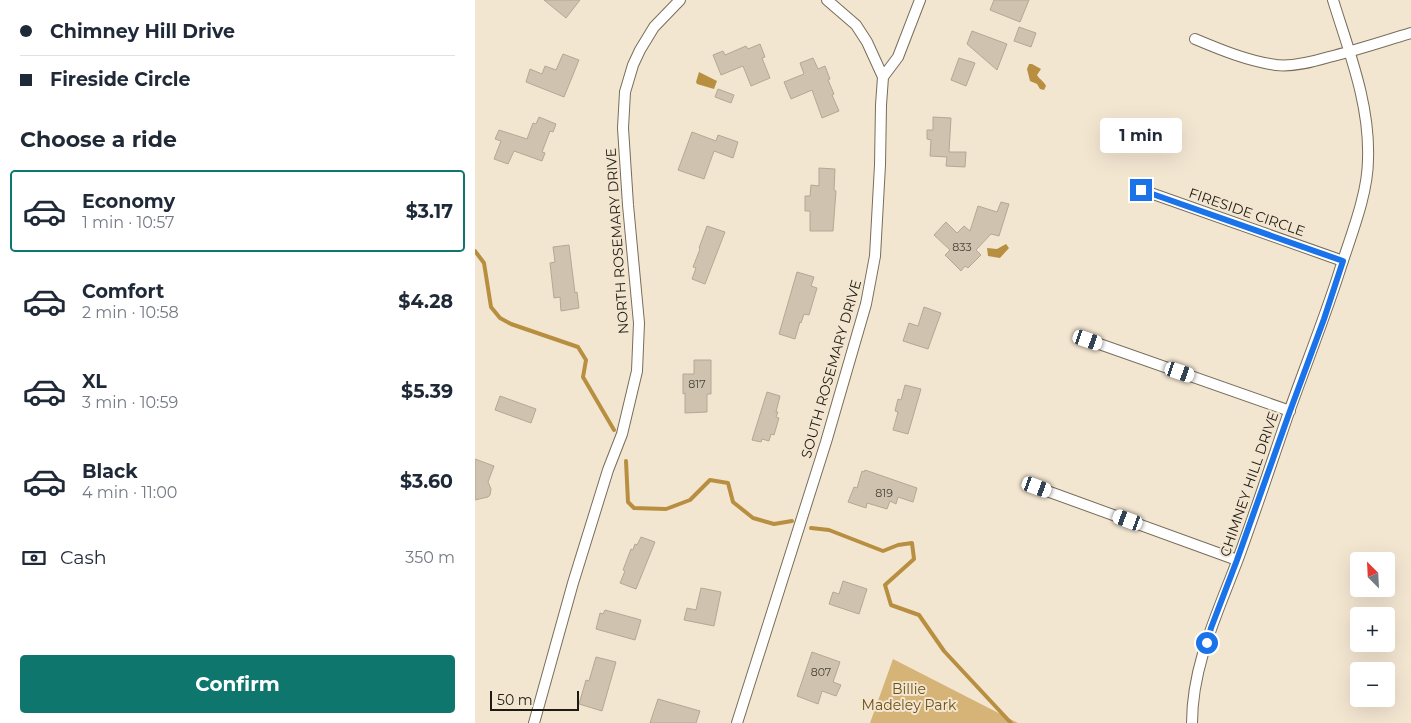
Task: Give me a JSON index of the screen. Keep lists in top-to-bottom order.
{
  "streets": {
    "street": [
      "FIRESIDE CIRCLE",
      "NORTH ROSEMARY DRIVE",
      "SOUTH ROSEMARY DRIVE",
      "CHIMNEY HILL DRIVE"
    ]
  },
  "crossings": [
    ["FIRESIDE CIRCLE", "CHIMNEY HILL DRIVE"]
  ],
  "parks": ["Billie Madeley Park"],
  "house_numbers": [
    "833",
    "817",
    "819",
    "807"
  ],
  "scale_bar": "50 m",
  "north": "top left",
  "page": {
    "banner": ["Chimney Hill Drive", "Fireside Circle"],
    "heading": "Choose a ride",
    "bubble": "1 min",
    "list": [
      {
        "name": "Economy",
        "note": "1 min · 10:57",
        "value": "$3.17"
      },
      {
        "name": "Comfort",
        "note": "2 min · 10:58",
        "value": "$4.28"
      },
      {
        "name": "XL",
        "note": "3 min · 10:59",
        "value": "$5.39"
      },
      {
        "name": "Black",
        "note": "4 min · 11:00",
        "value": "$3.60"
      }
    ],
    "pay": ["Cash", "350 m"],
    "map_buttons": ["+", "−"],
    "buttons": "Confirm",
    "scale": "50 m"
  }
}
